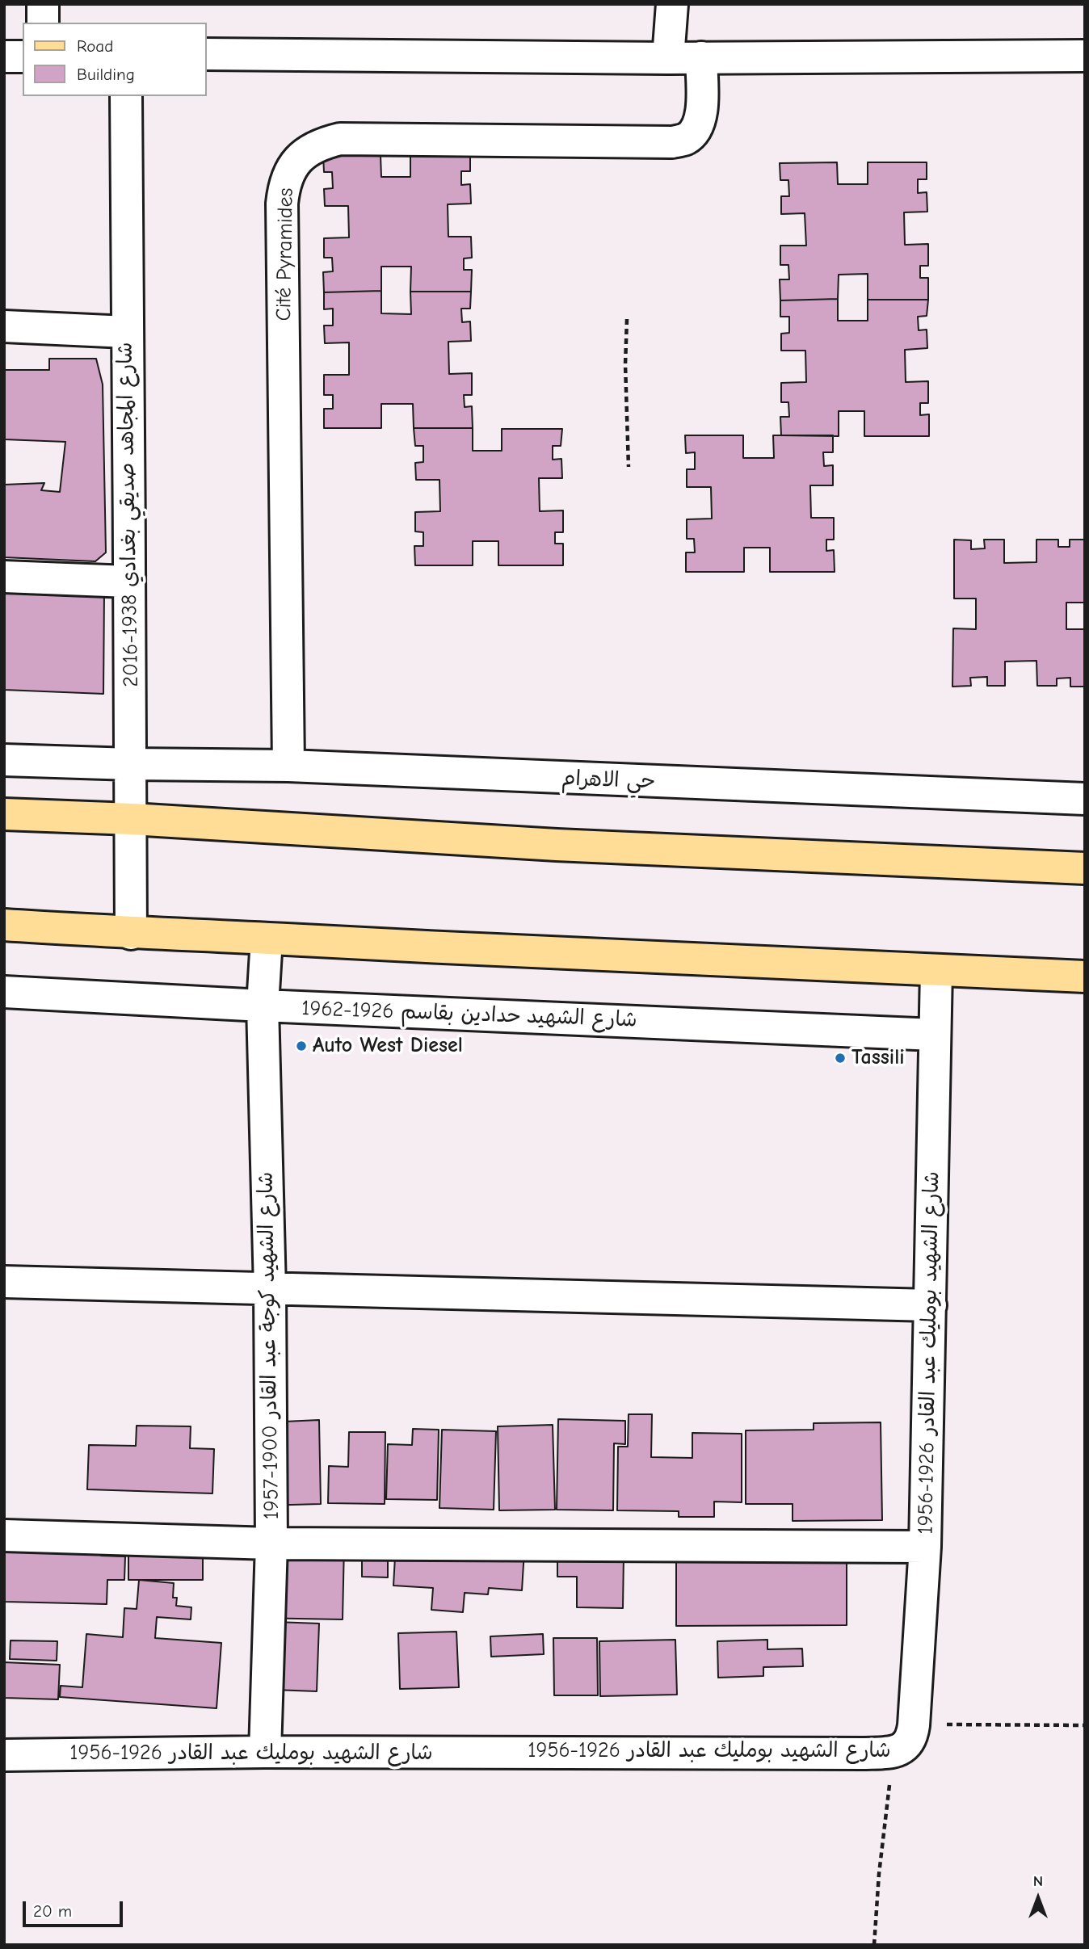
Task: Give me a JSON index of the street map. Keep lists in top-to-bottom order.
{
  "streets": {
    "street": [
      "Cité Pyramides",
      "شارع المجاهد صديقي بغدادي 1938-2016",
      "حي الاهرام",
      "شارع الشهيد حدادين بقاسم 1926-1962",
      "شارع الشهيد كوجة عبد القادر 1900-1957",
      "شارع الشهيد بومليك عبد القادر 1926-1956"
    ]
  },
  "crossings": [
    ["Cité Pyramides", "حي الاهرام"],
    ["شارع المجاهد صديقي بغدادي 1938-2016", "حي الاهرام"],
    ["شارع الشهيد حدادين بقاسم 1926-1962", "شارع الشهيد كوجة عبد القادر 1900-1957"],
    ["شارع الشهيد حدادين بقاسم 1926-1962", "شارع الشهيد بومليك عبد القادر 1926-1956"],
    ["شارع الشهيد كوجة عبد القادر 1900-1957", "شارع الشهيد بومليك عبد القادر 1926-1956"]
  ],
  "places": ["Auto West Diesel", "Tassili"],
  "legend": ["Road", "Building"],
  "scale_bar": "20 m",
  "north": "top"
}
